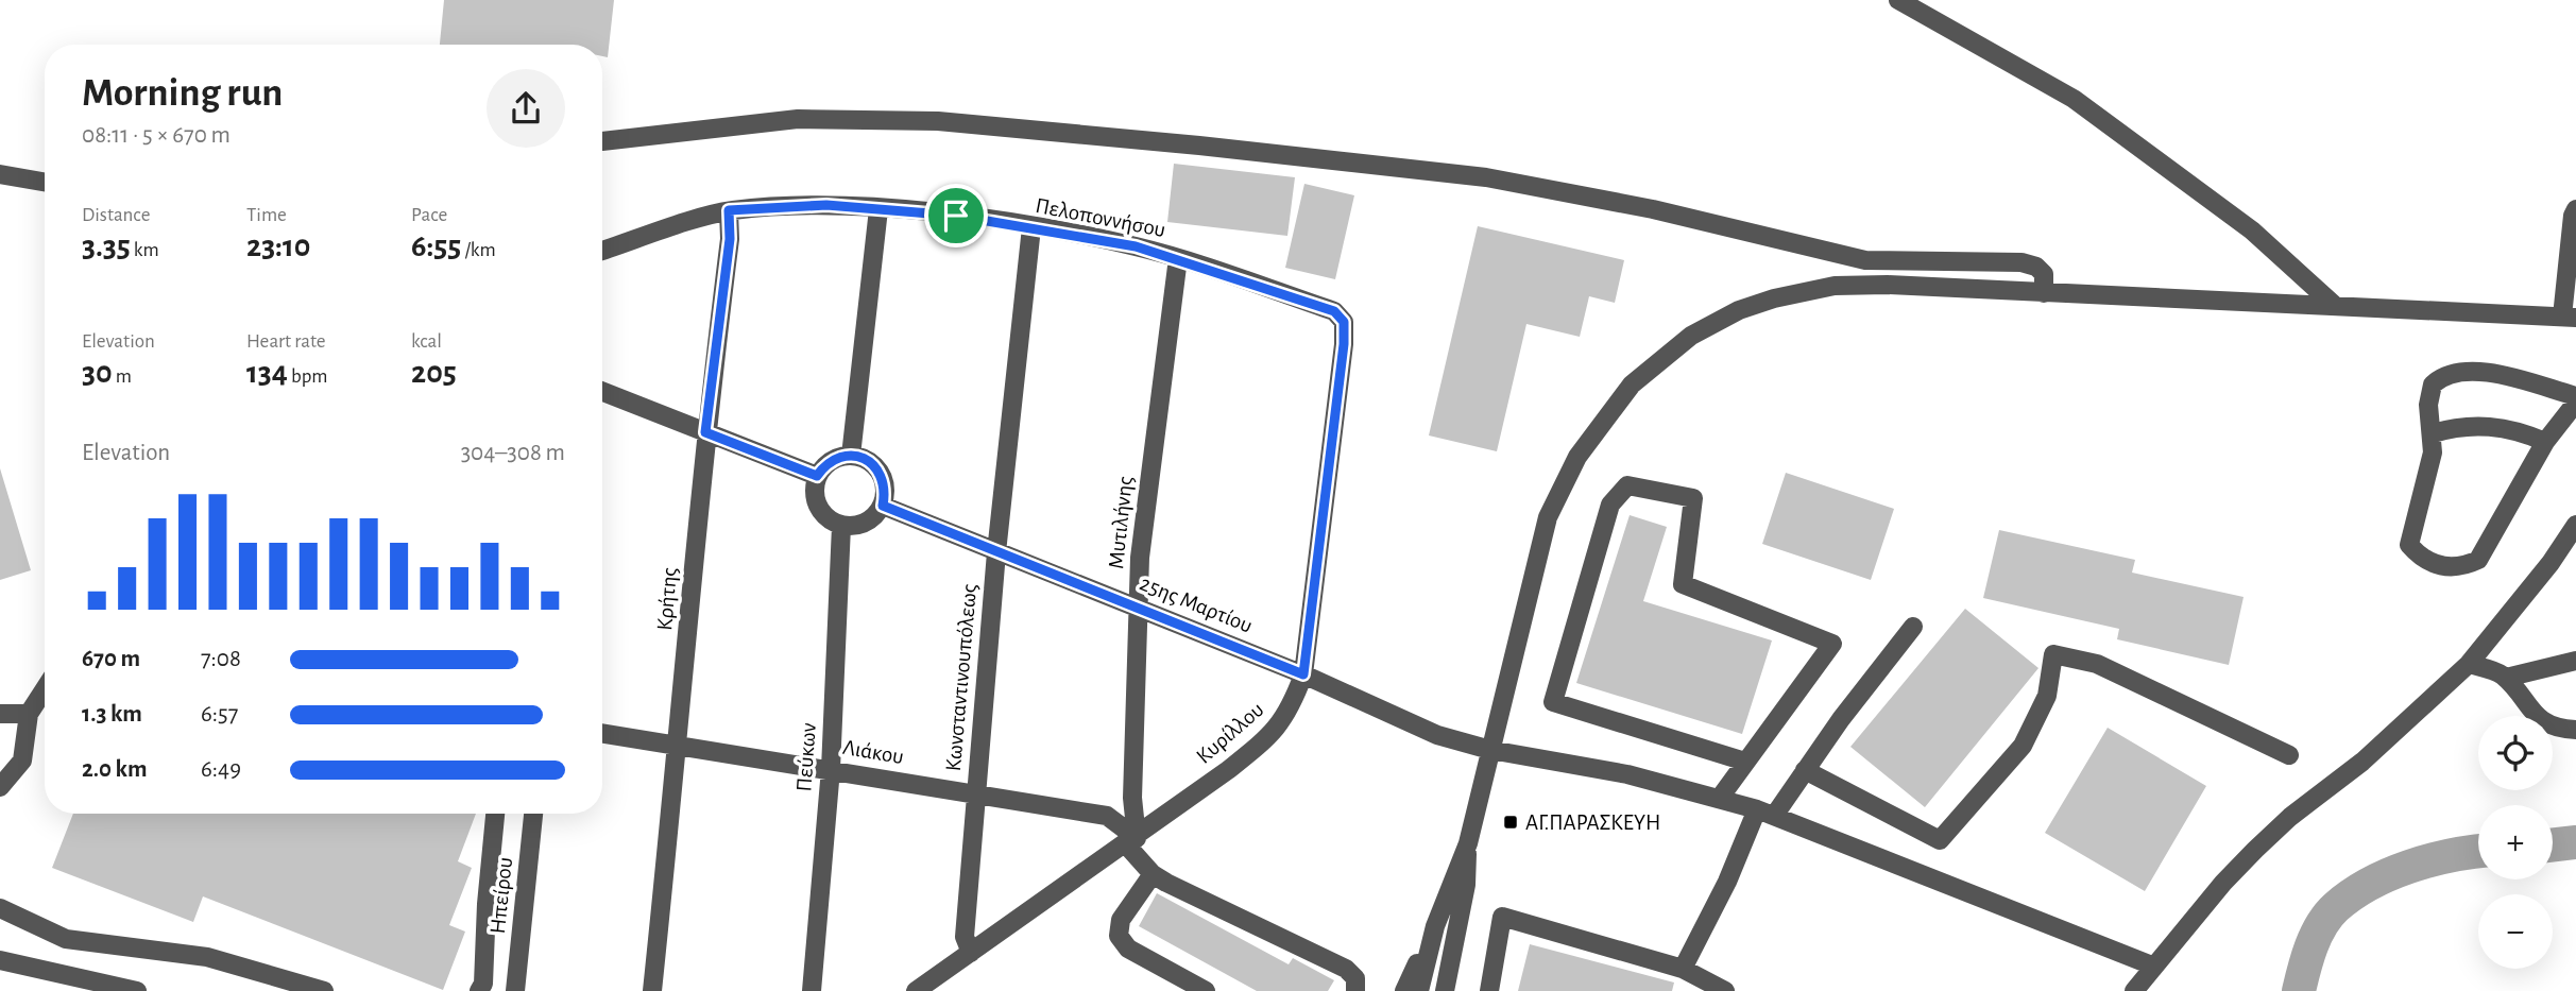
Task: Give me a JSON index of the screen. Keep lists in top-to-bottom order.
{
  "streets": {
    "street": [
      "Πελοποννήσου",
      "Μυτιλήνης",
      "Κρήτης",
      "25ης Μαρτίου",
      "Κωνσταντινουπόλεως",
      "Κυρίλλου",
      "Λιάκου",
      "Πεύκων",
      "Ηπείρου"
    ]
  },
  "crossings": [
    ["Πελοποννήσου", "Μυτιλήνης"],
    ["Πελοποννήσου", "Κρήτης"],
    ["Πελοποννήσου", "Κωνσταντινουπόλεως"],
    ["Πελοποννήσου", "Κυρίλλου"],
    ["Μυτιλήνης", "25ης Μαρτίου"],
    ["Μυτιλήνης", "Κυρίλλου"],
    ["Μυτιλήνης", "Λιάκου"],
    ["Κρήτης", "Λιάκου"],
    ["25ης Μαρτίου", "Κωνσταντινουπόλεως"],
    ["25ης Μαρτίου", "Κυρίλλου"],
    ["25ης Μαρτίου", "Πεύκων"],
    ["Κωνσταντινουπόλεως", "Κυρίλλου"],
    ["Κωνσταντινουπόλεως", "Λιάκου"],
    ["Κυρίλλου", "Λιάκου"],
    ["Λιάκου", "Πεύκων"]
  ],
  "places": {
    "transit": ["ΑΓ.ΠΑΡΑΣΚΕΥΗ"]
  },
  "page": {
    "heading": ["Morning run", "08:11 · 5 × 670 m"],
    "stats": [
      ["Distance", "3.35 km"],
      ["Time", "23:10"],
      ["Pace", "6:55 /km"],
      ["Elevation", "30 m"],
      ["Heart rate", "134 bpm"],
      ["kcal", "205"]
    ],
    "chart": ["Elevation", "304–308 m"],
    "list": [
      {
        "name": "670 m",
        "note": "7:08"
      },
      {
        "name": "1.3 km",
        "note": "6:57"
      },
      {
        "name": "2.0 km",
        "note": "6:49"
      }
    ],
    "map_buttons": ["+", "−"]
  }
}
